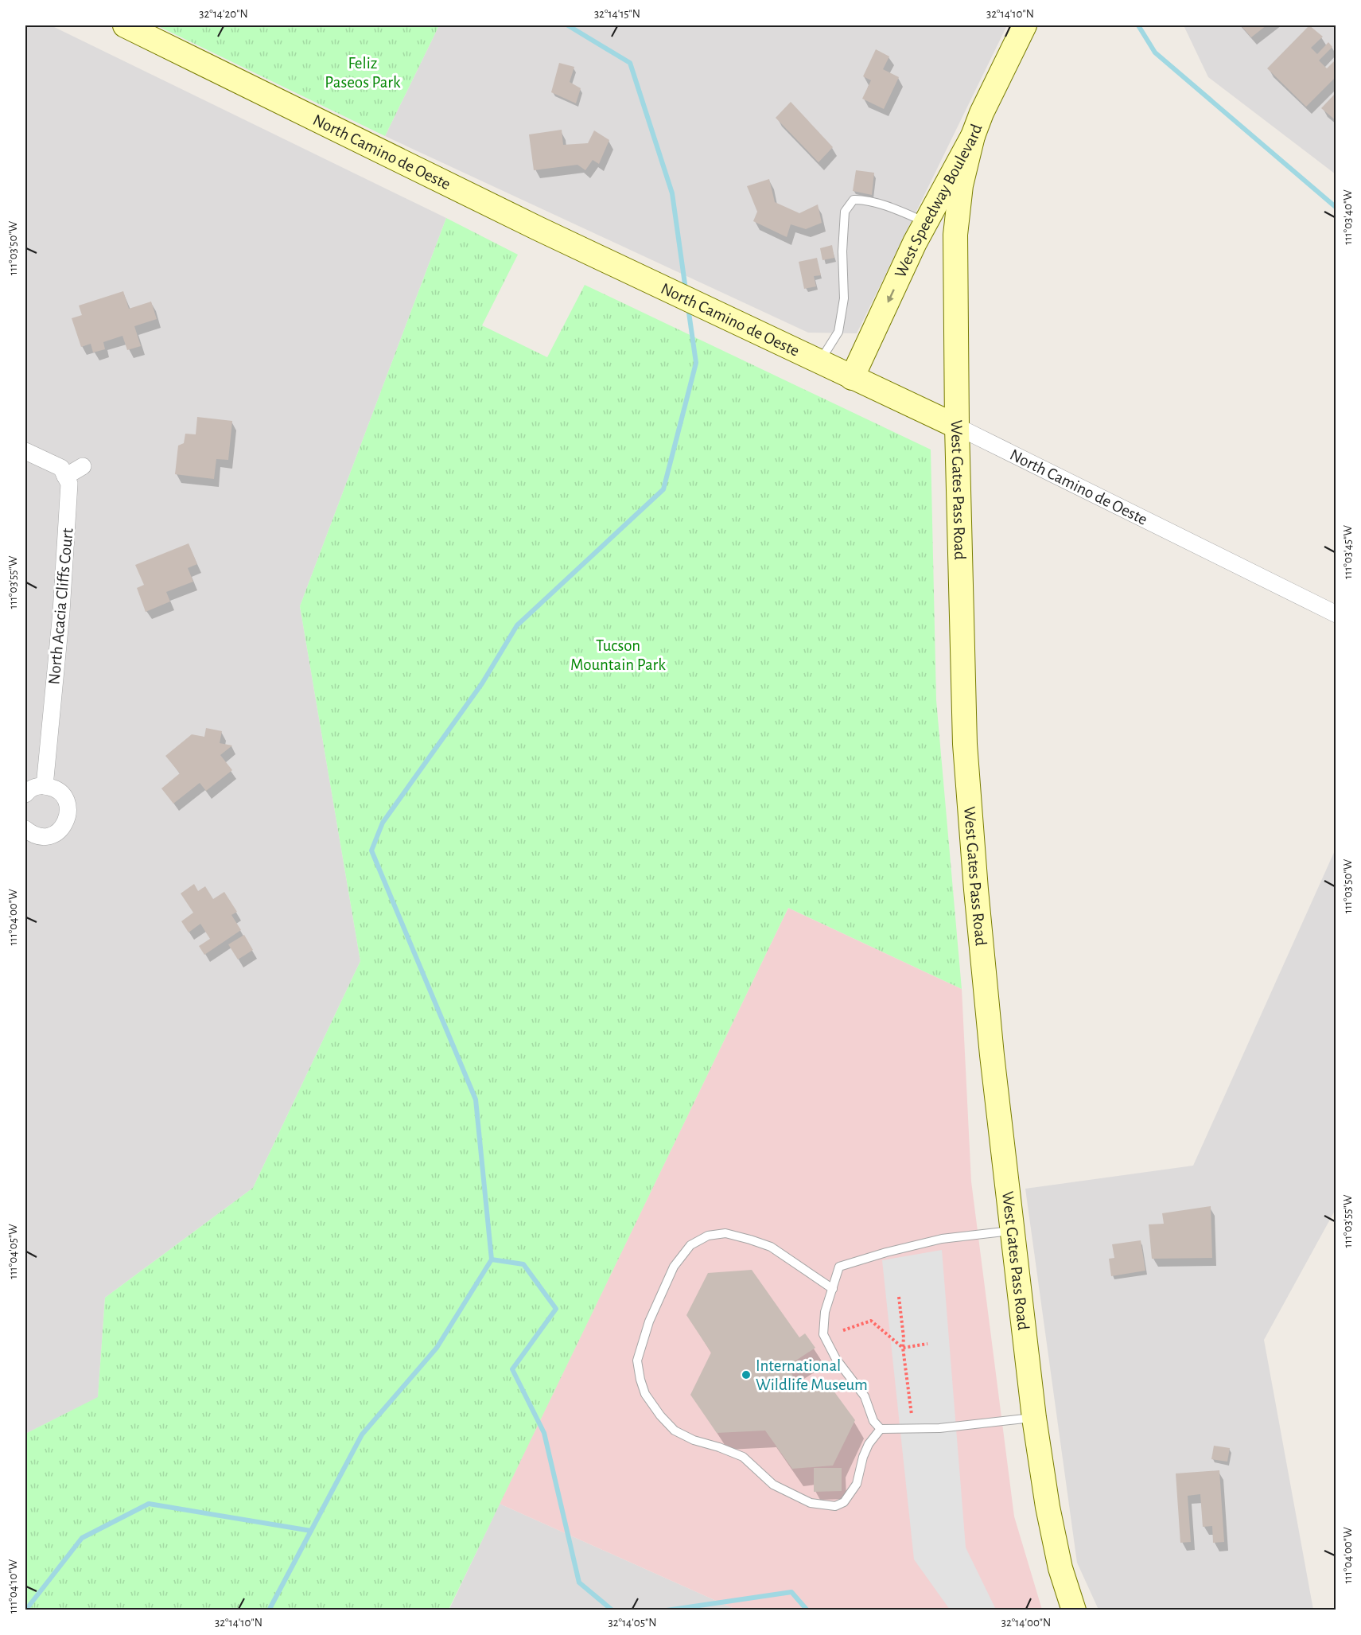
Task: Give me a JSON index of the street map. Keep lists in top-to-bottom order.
{
  "streets": {
    "main road": ["North Camino de Oeste", "West Speedway Boulevard", "West Gates Pass Road"],
    "street": ["North Acacia Cliffs Court"]
  },
  "crossings": [
    ["North Camino de Oeste", "West Speedway Boulevard"],
    ["North Camino de Oeste", "West Gates Pass Road"],
    ["West Speedway Boulevard", "West Gates Pass Road"]
  ],
  "one_way": ["West Speedway Boulevard"],
  "parks": ["Feliz Paseos Park", "Tucson Mountain Park"],
  "places": ["International Wildlife Museum"],
  "coordinates": [
    "32°14'20\"N",
    "32°14'15\"N",
    "32°14'10\"N",
    "111°03'40\"W",
    "111°03'50\"W",
    "111°03'45\"W",
    "111°03'55\"W",
    "111°04'00\"W",
    "111°04'05\"W",
    "111°04'10\"W",
    "32°14'05\"N",
    "32°14'00\"N"
  ]
}
